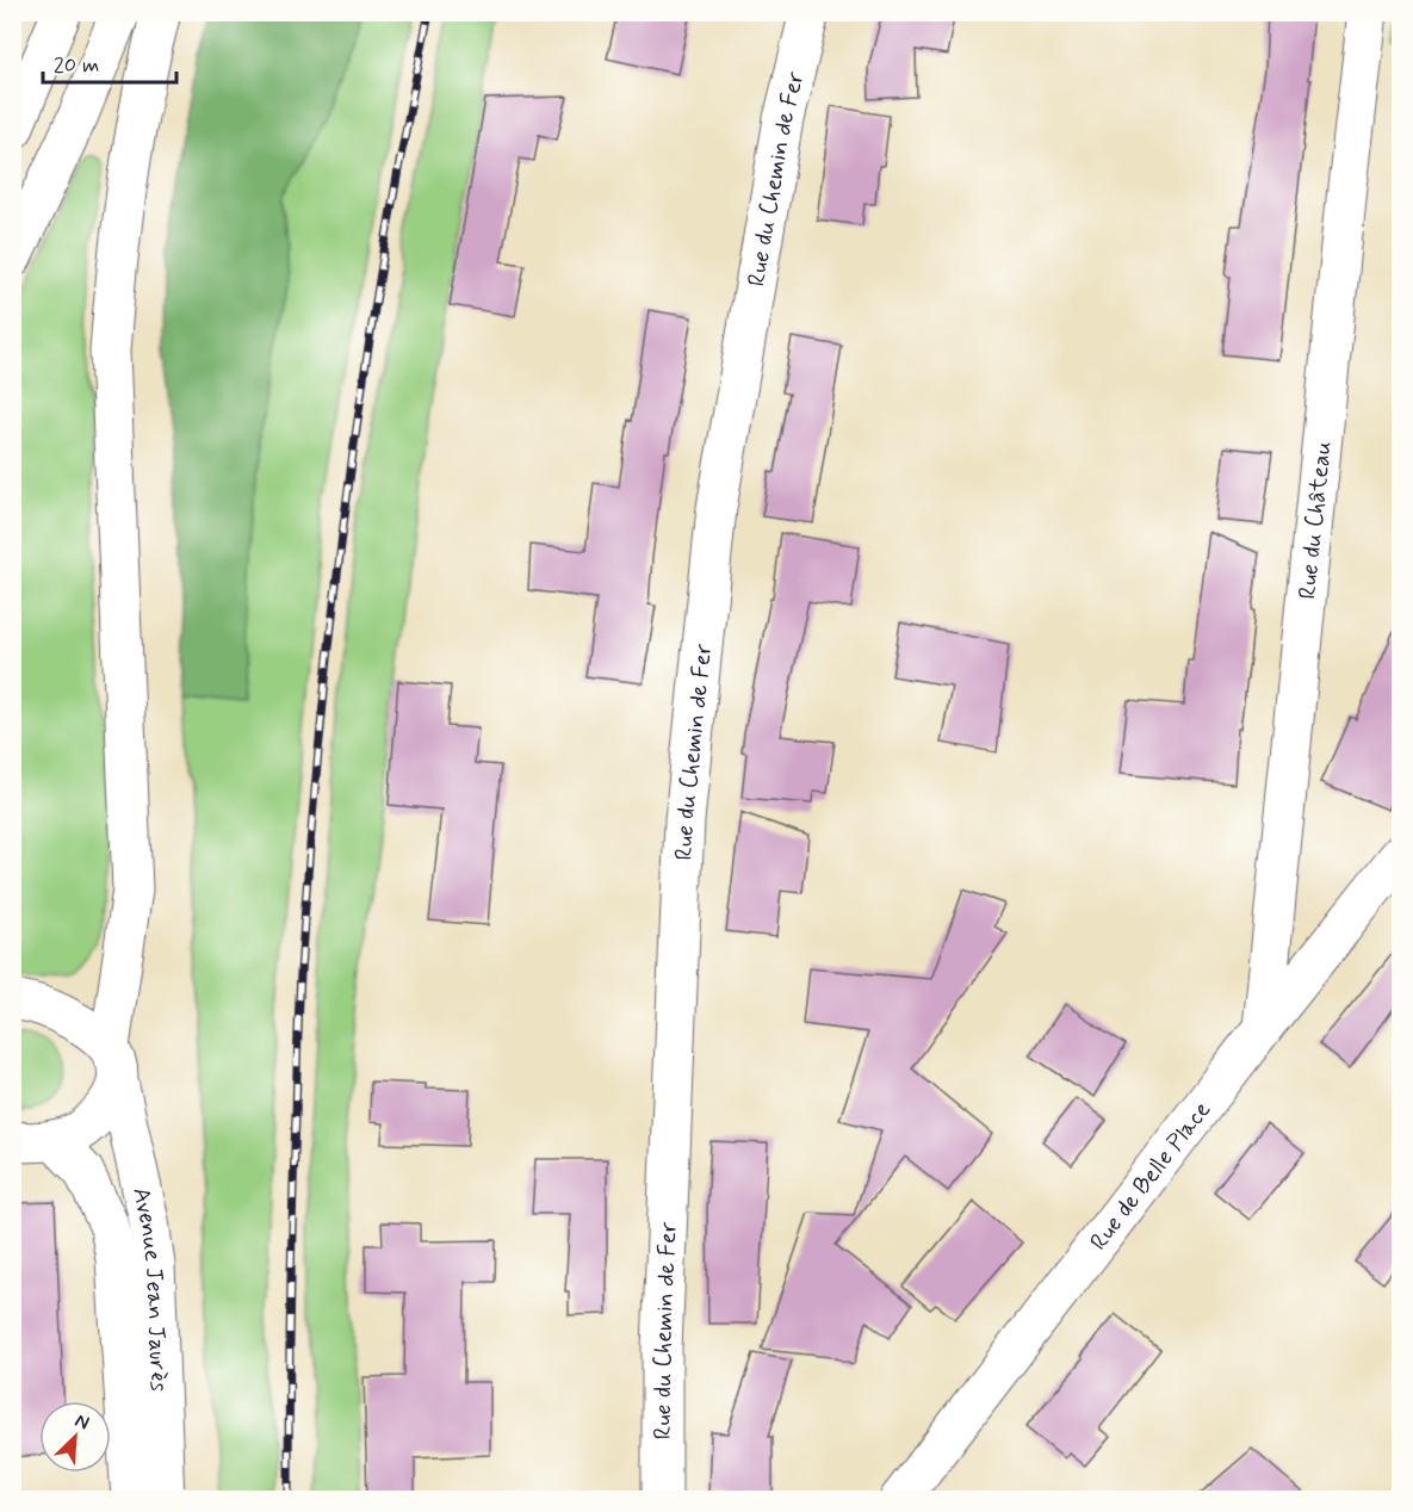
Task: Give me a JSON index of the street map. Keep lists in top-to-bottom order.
{
  "streets": {
    "main road": [
      "Rue du Chemin de Fer",
      "Rue du Château",
      "Rue de Belle Place",
      "Avenue Jean Jaurès"
    ]
  },
  "crossings": [
    ["Rue du Château", "Rue de Belle Place"]
  ],
  "scale_bar": "20 m",
  "north": "top right"
}
